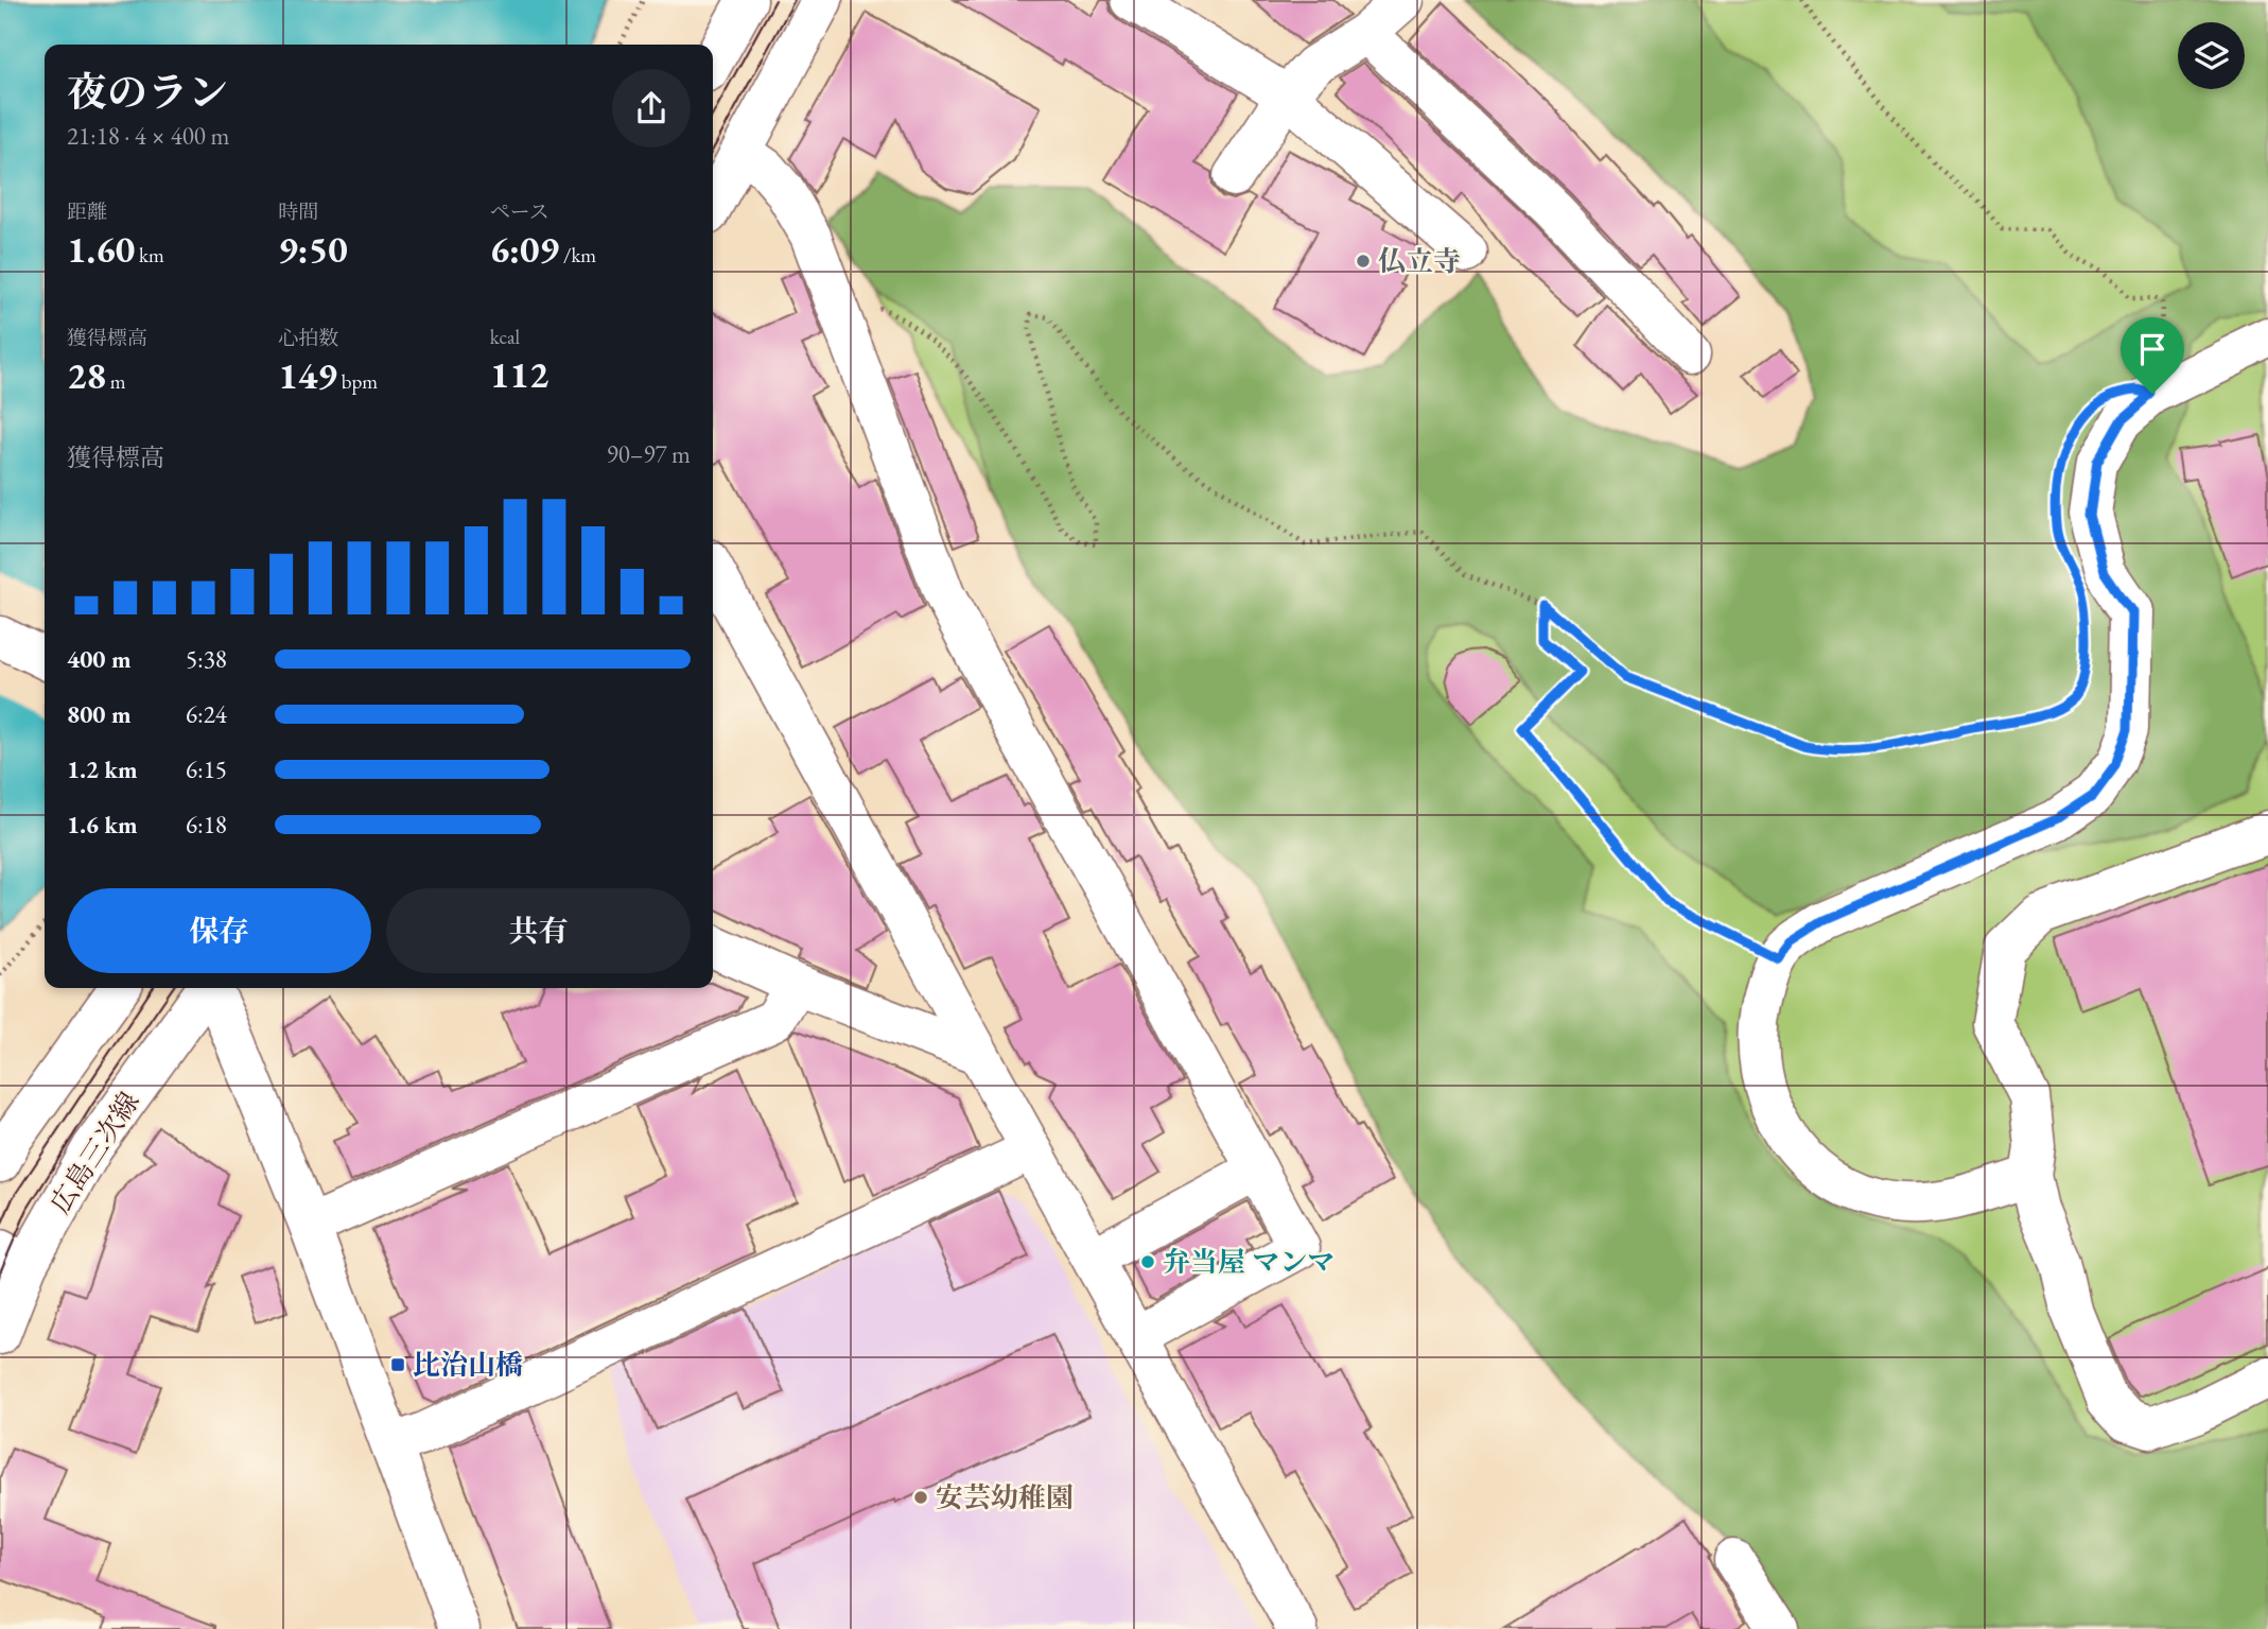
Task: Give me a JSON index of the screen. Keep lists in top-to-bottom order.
{
  "streets": {
    "street": ["広島三次線"]
  },
  "places": {
    "other": ["仏立寺", "弁当屋 マンマ", "安芸幼稚園"],
    "transit": ["比治山橋"]
  },
  "page": {
    "heading": ["夜のラン", "21:18 · 4 × 400 m"],
    "stats": [
      ["距離", "1.60 km"],
      ["時間", "9:50"],
      ["ペース", "6:09 /km"],
      ["獲得標高", "28 m"],
      ["心拍数", "149 bpm"],
      ["kcal", "112"]
    ],
    "chart": ["獲得標高", "90–97 m"],
    "list": [
      {
        "name": "400 m",
        "note": "5:38"
      },
      {
        "name": "800 m",
        "note": "6:24"
      },
      {
        "name": "1.2 km",
        "note": "6:15"
      },
      {
        "name": "1.6 km",
        "note": "6:18"
      }
    ],
    "buttons": ["保存", "共有"]
  }
}
